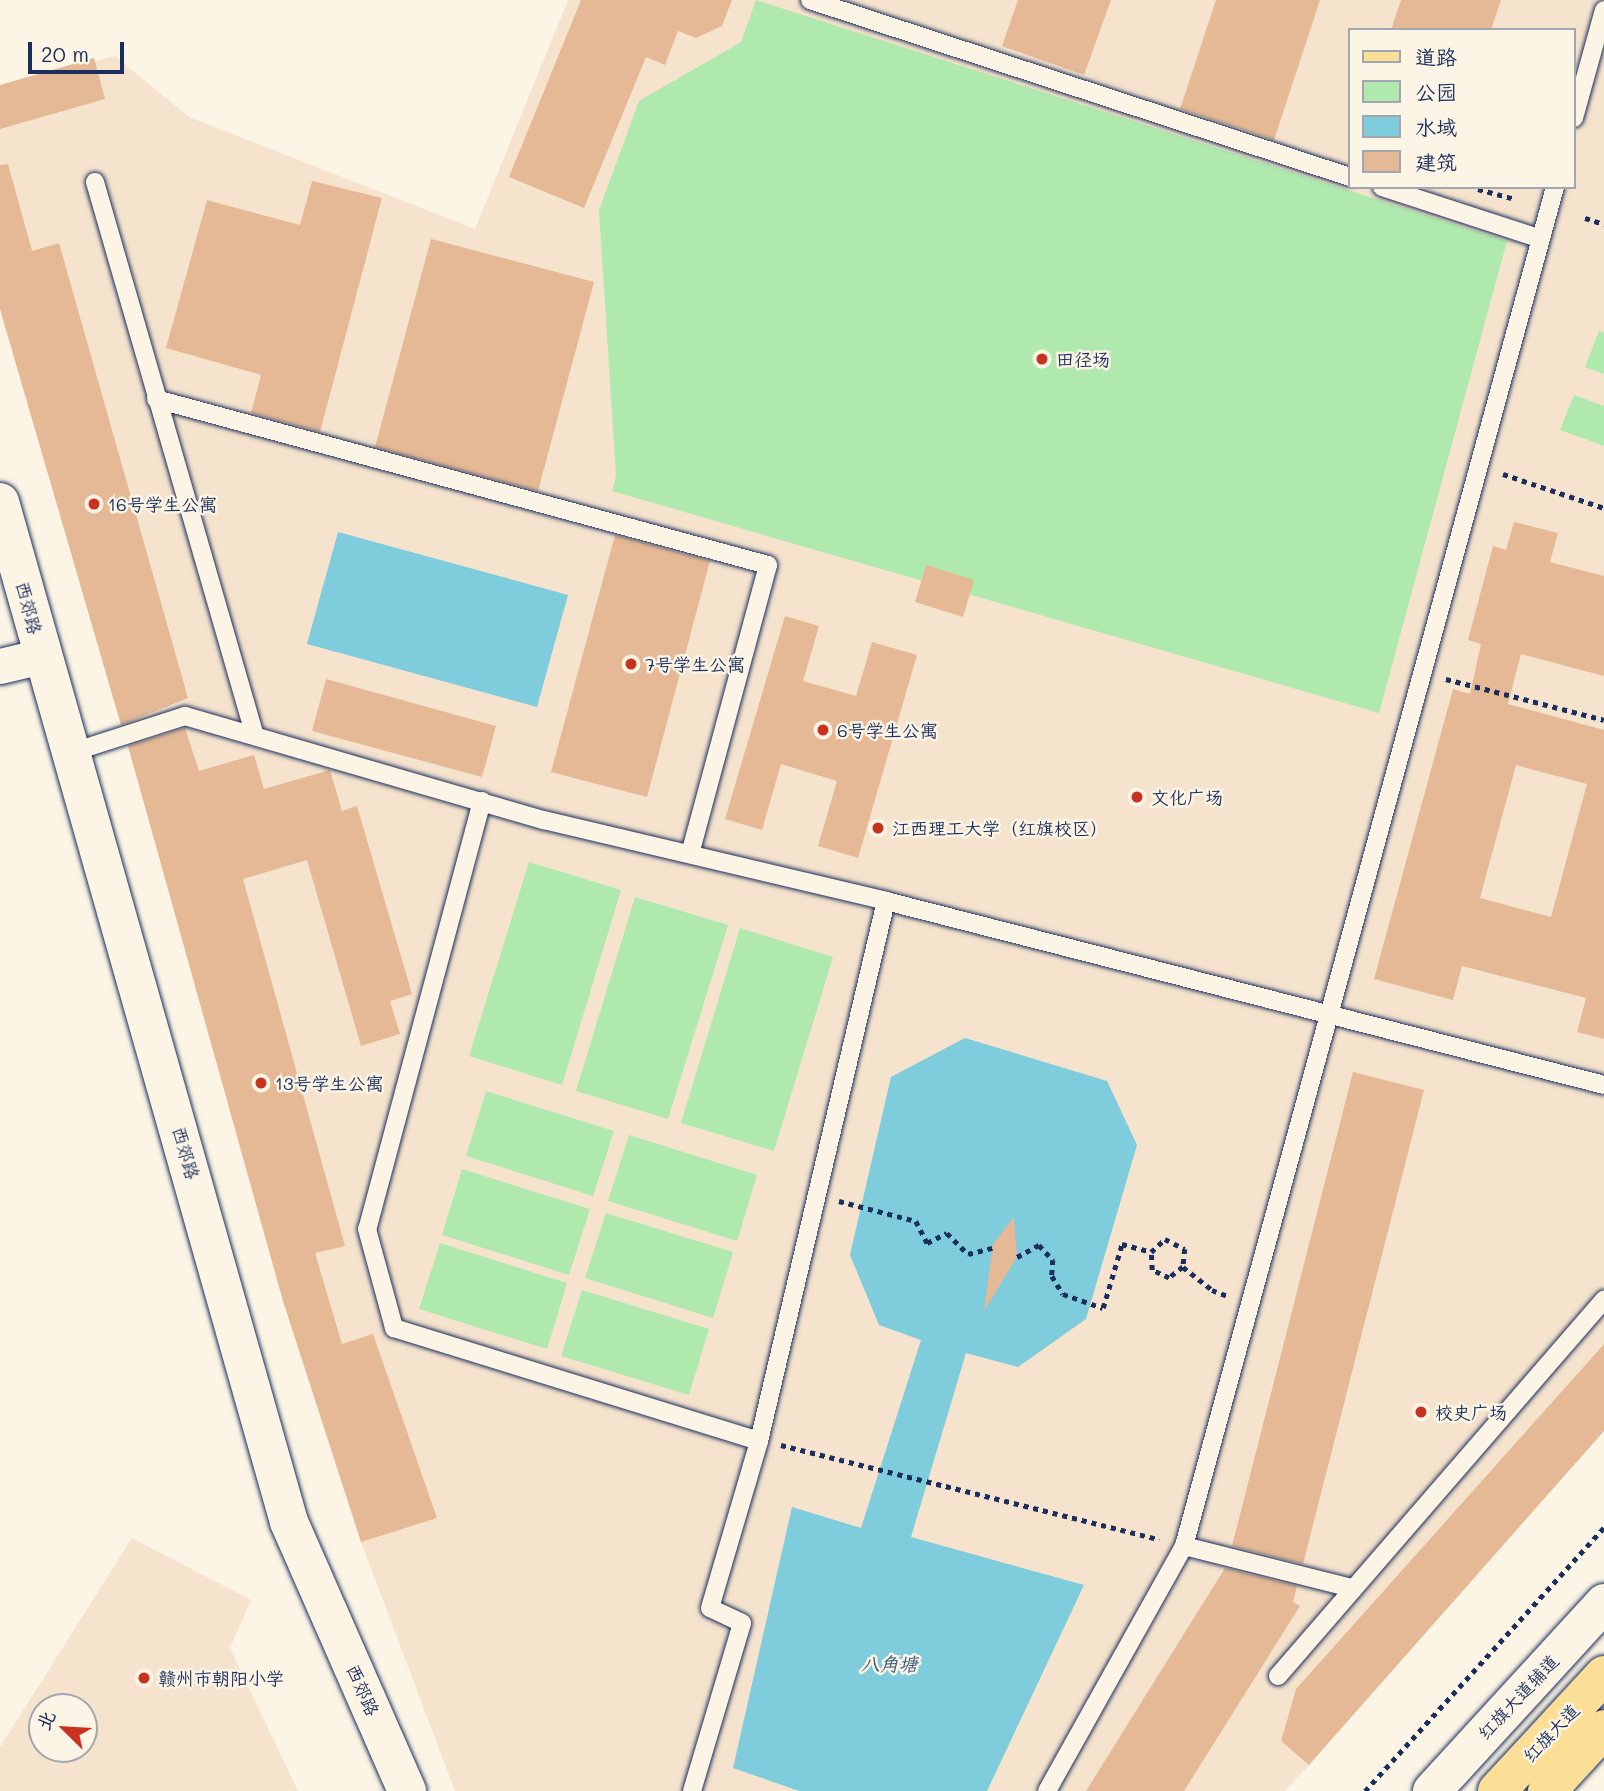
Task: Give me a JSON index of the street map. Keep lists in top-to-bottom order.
{
  "streets": {
    "main road": ["红旗大道"],
    "street": ["西郊路", "红旗大道辅道"]
  },
  "water": ["八角塘"],
  "places": [
    "田径场",
    "16号学生公寓",
    "7号学生公寓",
    "6号学生公寓",
    "文化广场",
    "江西理工大学（红旗校区）",
    "13号学生公寓",
    "校史广场",
    "赣州市朝阳小学"
  ],
  "legend": [
    "道路",
    "公园",
    "水域",
    "建筑"
  ],
  "scale_bar": "20 m",
  "north": "top left"
}
